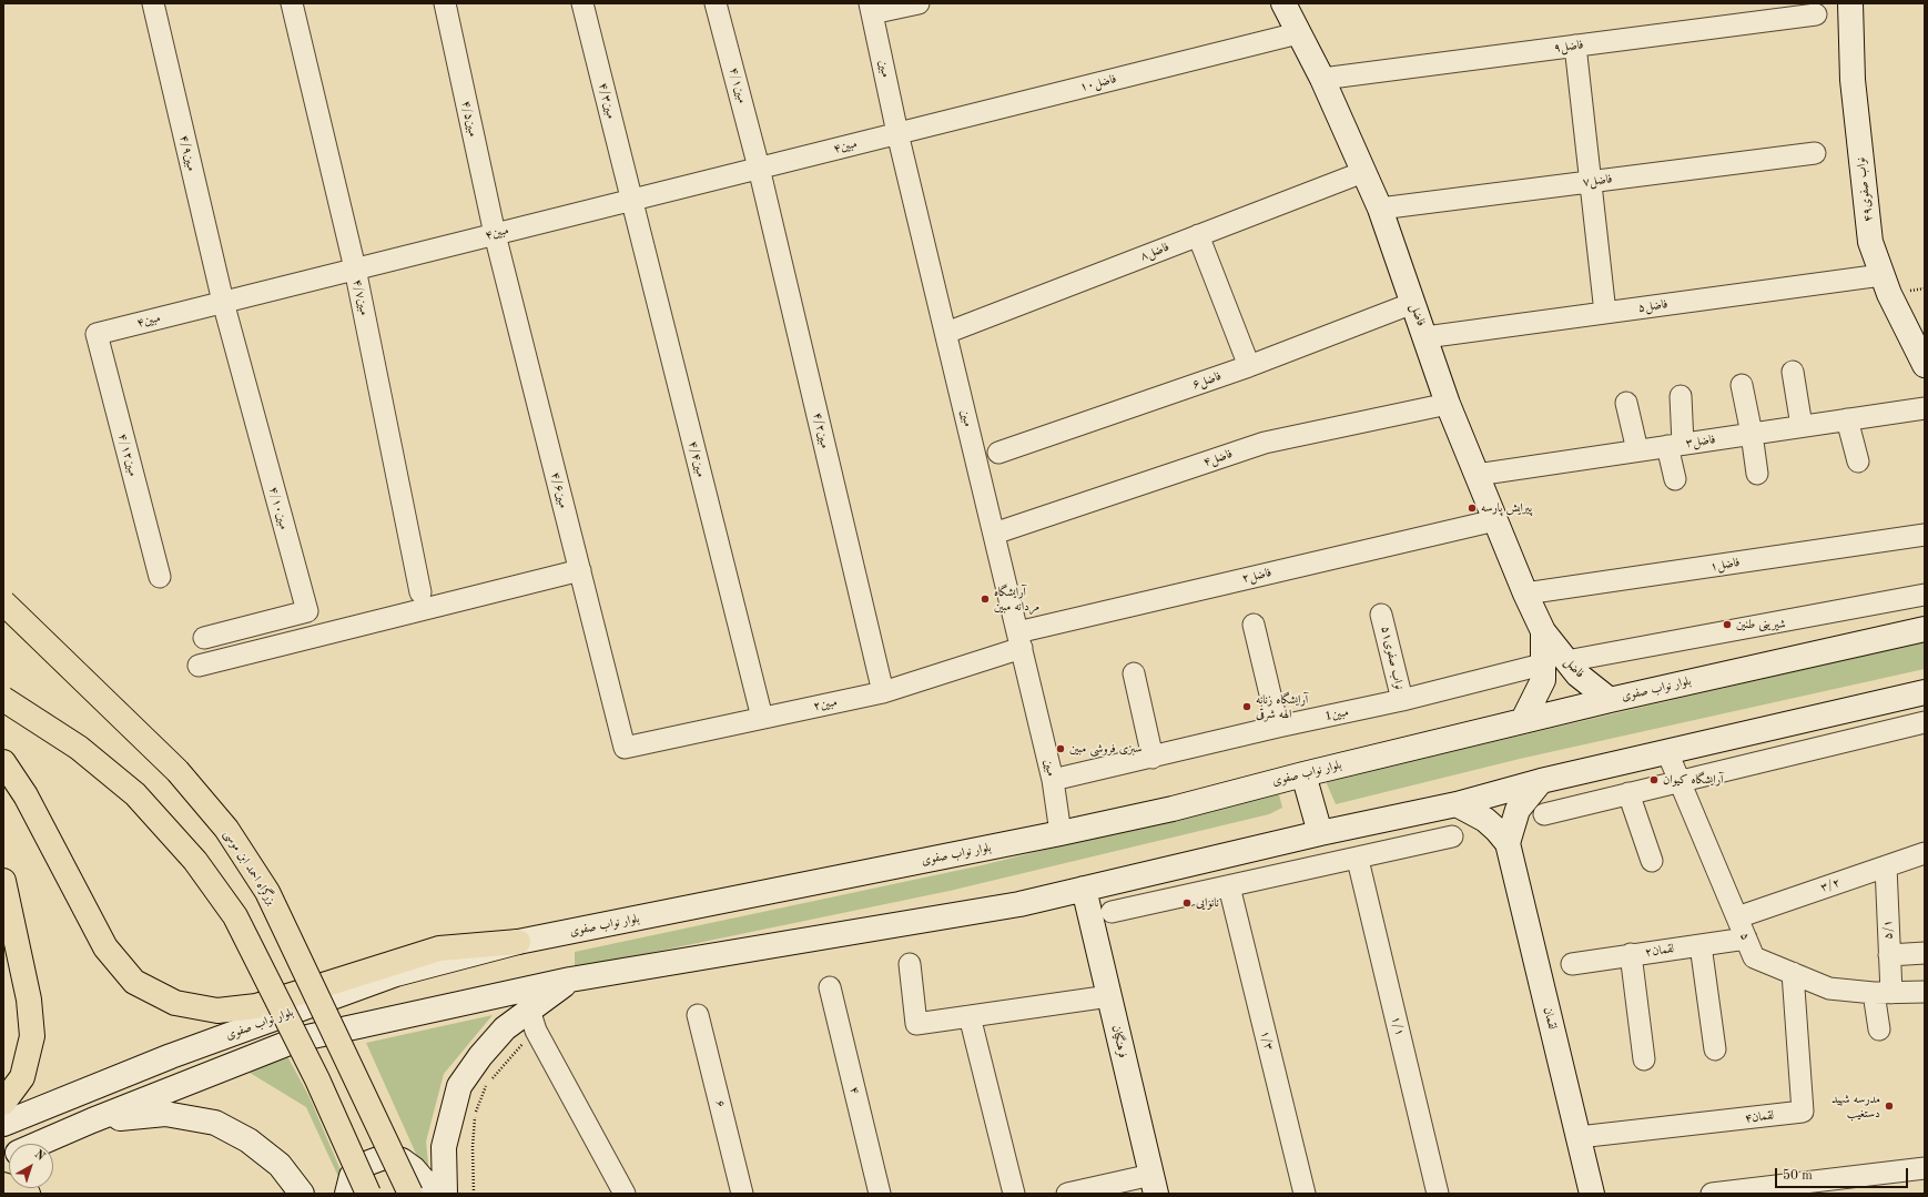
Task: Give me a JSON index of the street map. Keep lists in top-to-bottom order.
{
  "streets": {
    "highway": ["بزرگراه احمد ابن موسی"],
    "main road": [
      "۴۹نواب صفوی",
      "فاضل",
      "بلوار نواب صفوی",
      "لقمان",
      "فرهنگیان"
    ],
    "street": [
      "۹فاضل",
      "مبین",
      "۱۰فاضل",
      "۴/۱مبین",
      "۴/۳مبین",
      "۴/۵مبین",
      "۴مبین",
      "۴/۹مبین",
      "۷فاضل",
      "۸فاضل",
      "۴/۷مبین",
      "۵فاضل",
      "۶فاضل",
      "۴/۲مبین",
      "۳فاضل",
      "۴/۱۲مبین",
      "۴فاضل",
      "۴/۴مبین",
      "۴/۶مبین",
      "۴/۱۰مبین",
      "۱فاضل",
      "۲فاضل",
      "۵۱نواب صفوی",
      "۲مبین",
      "1مبین",
      "۳/۲",
      "۵/۱",
      "۵",
      "۲لقمان",
      "۱/۱",
      "۱/۳",
      "۴",
      "۶",
      "لقمان۴"
    ]
  },
  "crossings": [
    ["۹فاضل", "فاضل"],
    ["مبین", "۱۰فاضل"],
    ["مبین", "۴مبین"],
    ["مبین", "۸فاضل"],
    ["مبین", "۴فاضل"],
    ["مبین", "۲فاضل"],
    ["مبین", "بلوار نواب صفوی"],
    ["مبین", "۲مبین"],
    ["مبین", "1مبین"],
    ["۱۰فاضل", "۴مبین"],
    ["۱۰فاضل", "فاضل"],
    ["۴/۱مبین", "۴مبین"],
    ["۴/۱مبین", "۴/۲مبین"],
    ["۴/۳مبین", "۴مبین"],
    ["۴/۳مبین", "۴/۴مبین"],
    ["۴/۵مبین", "۴مبین"],
    ["۴/۵مبین", "۴/۶مبین"],
    ["۴مبین", "۴/۹مبین"],
    ["۴مبین", "۴/۷مبین"],
    ["۴مبین", "۴/۲مبین"],
    ["۴مبین", "۴/۱۲مبین"],
    ["۴مبین", "۴/۴مبین"],
    ["۴مبین", "۴/۶مبین"],
    ["۴مبین", "۴/۱۰مبین"],
    ["۴/۹مبین", "۴/۱۰مبین"],
    ["۷فاضل", "فاضل"],
    ["۴۹نواب صفوی", "۵فاضل"],
    ["۸فاضل", "فاضل"],
    ["۵فاضل", "فاضل"],
    ["فاضل", "۶فاضل"],
    ["فاضل", "۳فاضل"],
    ["فاضل", "۴فاضل"],
    ["فاضل", "۱فاضل"],
    ["فاضل", "۲فاضل"],
    ["فاضل", "بلوار نواب صفوی"],
    ["فاضل", "1مبین"],
    ["۴/۲مبین", "۲مبین"],
    ["۴/۴مبین", "۲مبین"],
    ["۴/۶مبین", "۲مبین"],
    ["۲فاضل", "۲مبین"],
    ["۵۱نواب صفوی", "1مبین"],
    ["۳/۲", "۵/۱"],
    ["۳/۲", "۵"],
    ["۵/۱", "۵"],
    ["۵", "۲لقمان"],
    ["۵", "لقمان۴"],
    ["لقمان", "لقمان۴"]
  ],
  "places": [
    "پیرایش پارسه",
    "آرایشگاه مردانه مبین",
    "شیرینی طنین",
    "آرایشگاه زنانه الهه شرقی",
    "سبزی فروشی مبین",
    "آرایشگاه کیوان",
    "نانوایی",
    "مدرسه شهید دستغیب"
  ],
  "scale_bar": "50 m",
  "north": "top right"
}
